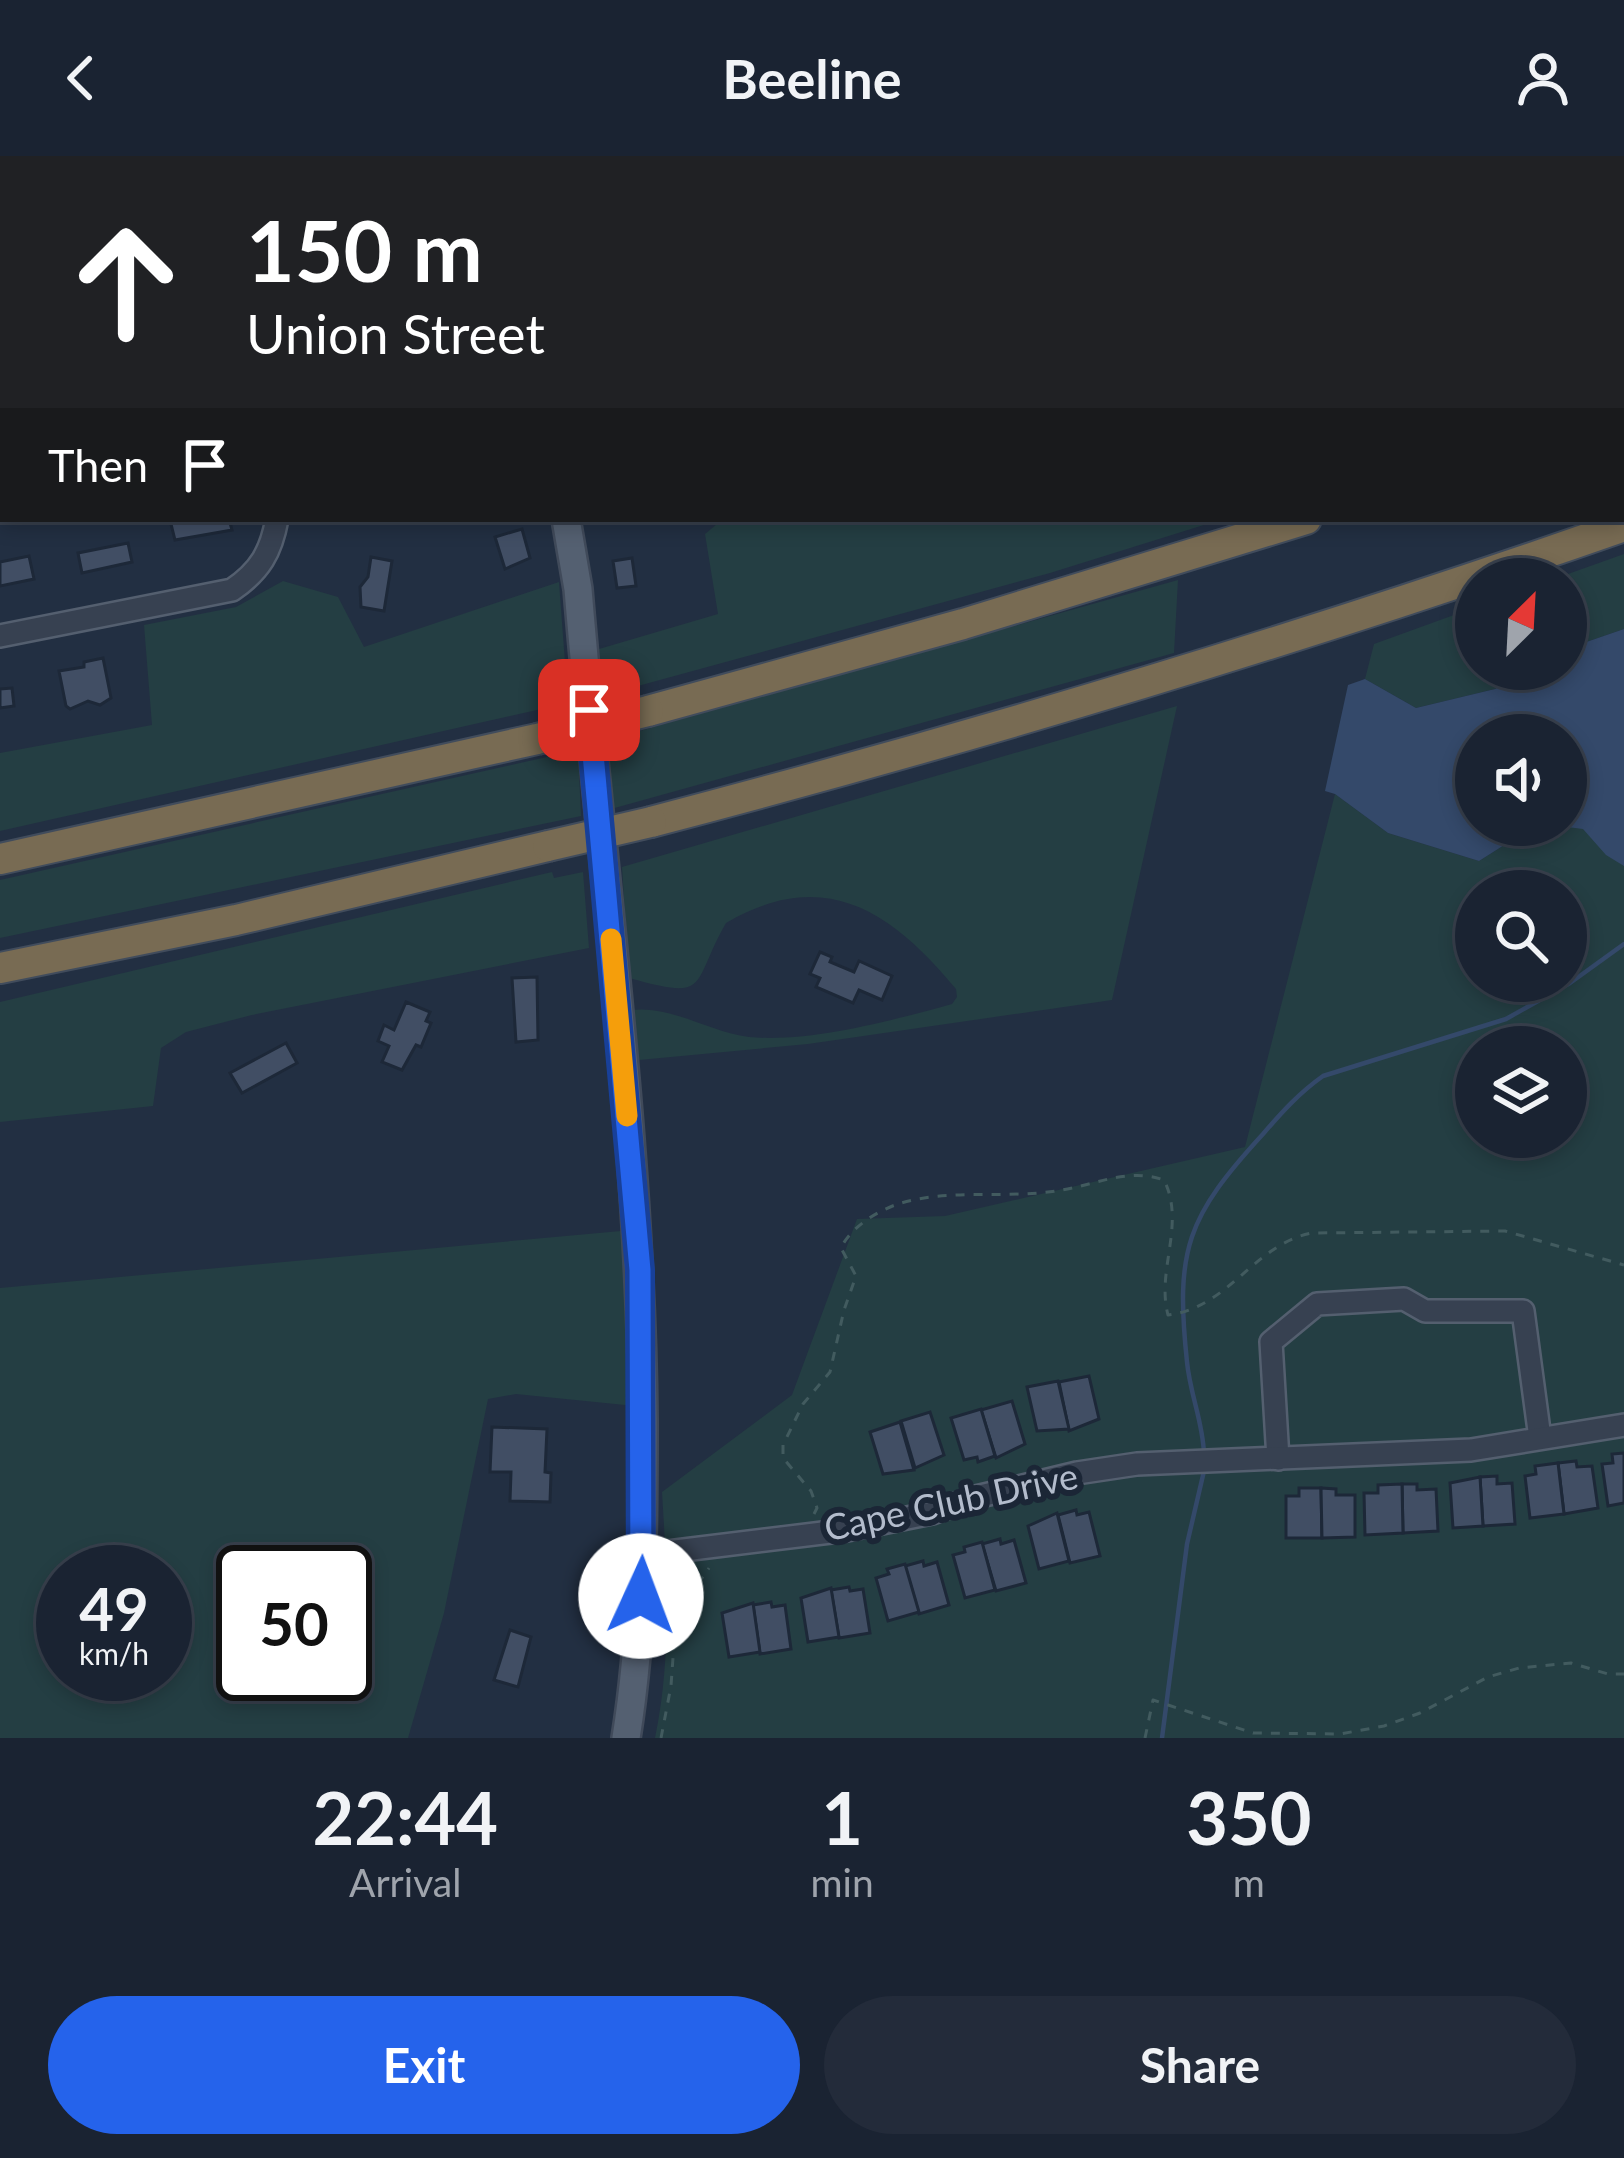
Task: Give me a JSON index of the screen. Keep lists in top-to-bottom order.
{
  "streets": {
    "street": ["Cape Club Drive"]
  },
  "north": "top right",
  "page": {
    "header": "Beeline",
    "turn": ["150 m", "Union Street"],
    "then": "Then",
    "speed": "49 km/h",
    "limit": "50",
    "eta": [
      "22:44",
      "Arrival",
      "1",
      "min",
      "350",
      "m"
    ],
    "buttons": ["Exit", "Share"]
  }
}
